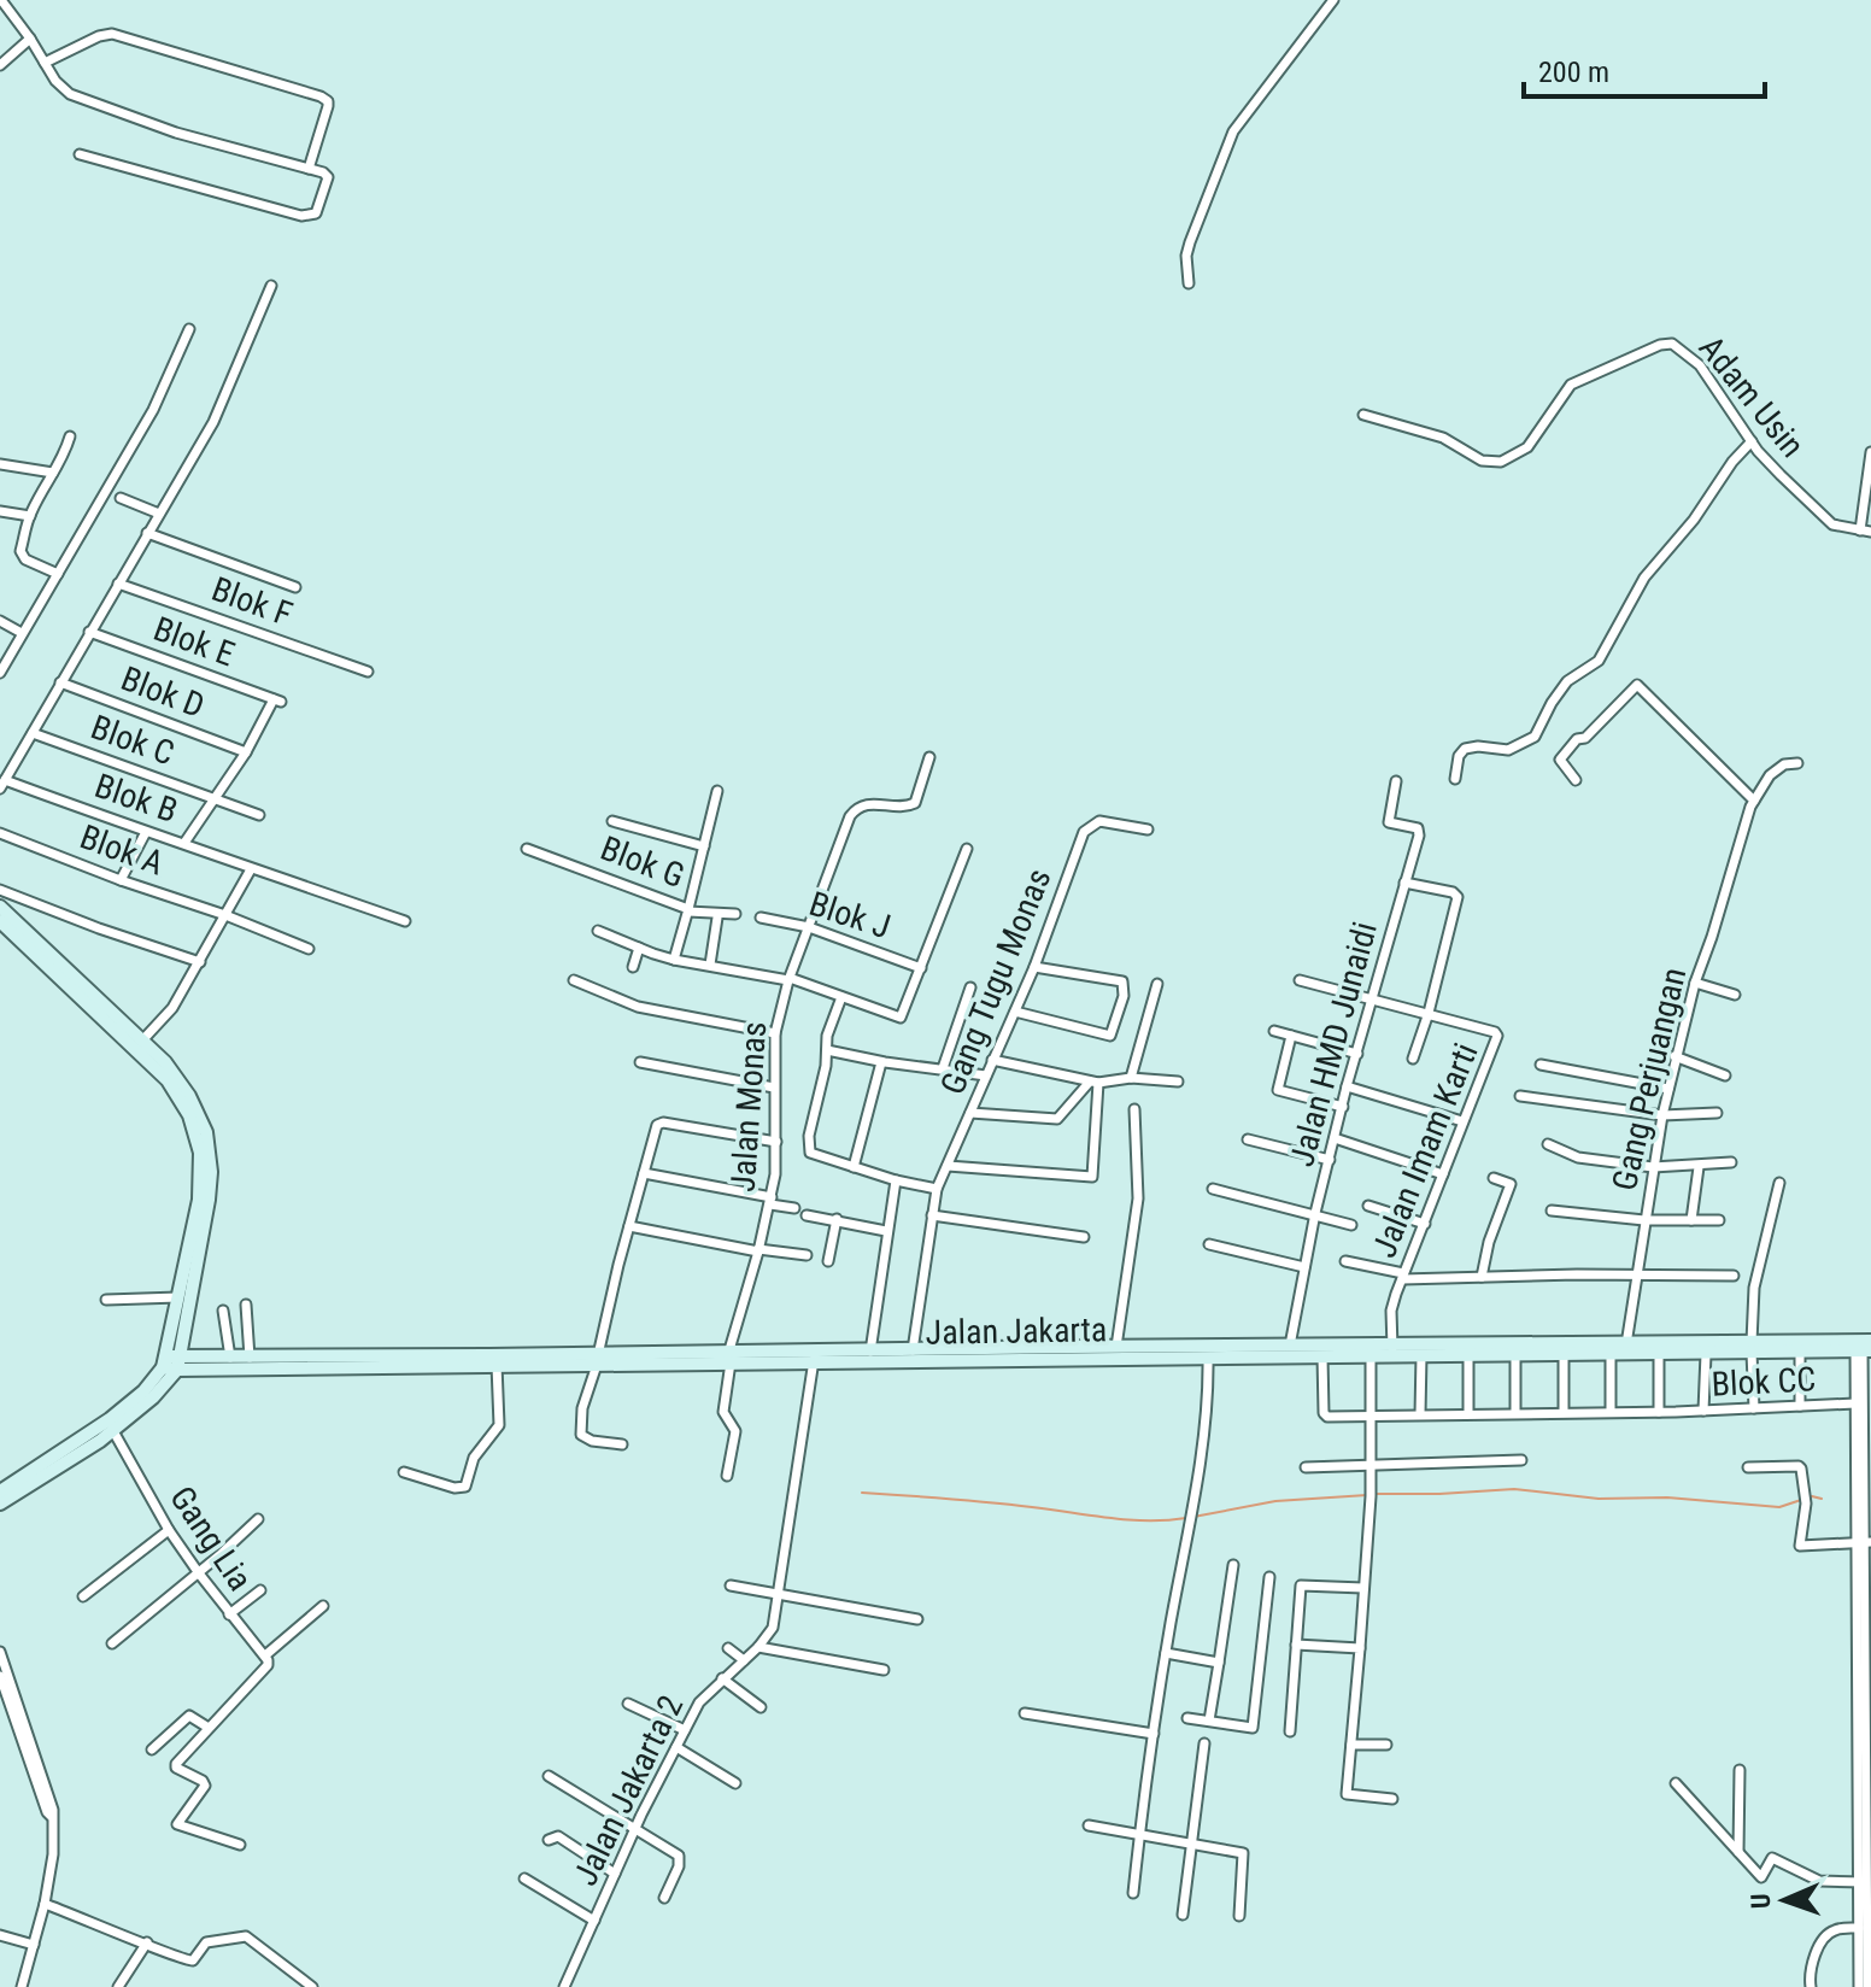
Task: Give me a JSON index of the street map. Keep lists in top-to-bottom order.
{
  "streets": {
    "main road": ["Jalan Jakarta"],
    "street": [
      "Adam Usin",
      "Blok F",
      "Blok E",
      "Blok D",
      "Blok C",
      "Blok B",
      "Blok A",
      "Blok G",
      "Blok J",
      "Gang Tugu Monas",
      "Jalan HMD Junaidi",
      "Gang Perjuangan",
      "Jalan Monas",
      "Jalan Imam Karti",
      "Blok CC",
      "Gang Lia",
      "Jalan Jakarta 2"
    ]
  },
  "crossings": [
    ["Blok E", "Blok D"],
    ["Blok J", "Jalan Monas"],
    ["Gang Tugu Monas", "Jalan Jakarta"],
    ["Jalan HMD Junaidi", "Jalan Imam Karti"],
    ["Jalan HMD Junaidi", "Jalan Jakarta"],
    ["Gang Perjuangan", "Jalan Jakarta"],
    ["Jalan Monas", "Jalan Jakarta"],
    ["Jalan Imam Karti", "Jalan Jakarta"],
    ["Jalan Jakarta", "Blok CC"],
    ["Jalan Jakarta", "Jalan Jakarta 2"]
  ],
  "scale_bar": "200 m",
  "north": "left"
}
